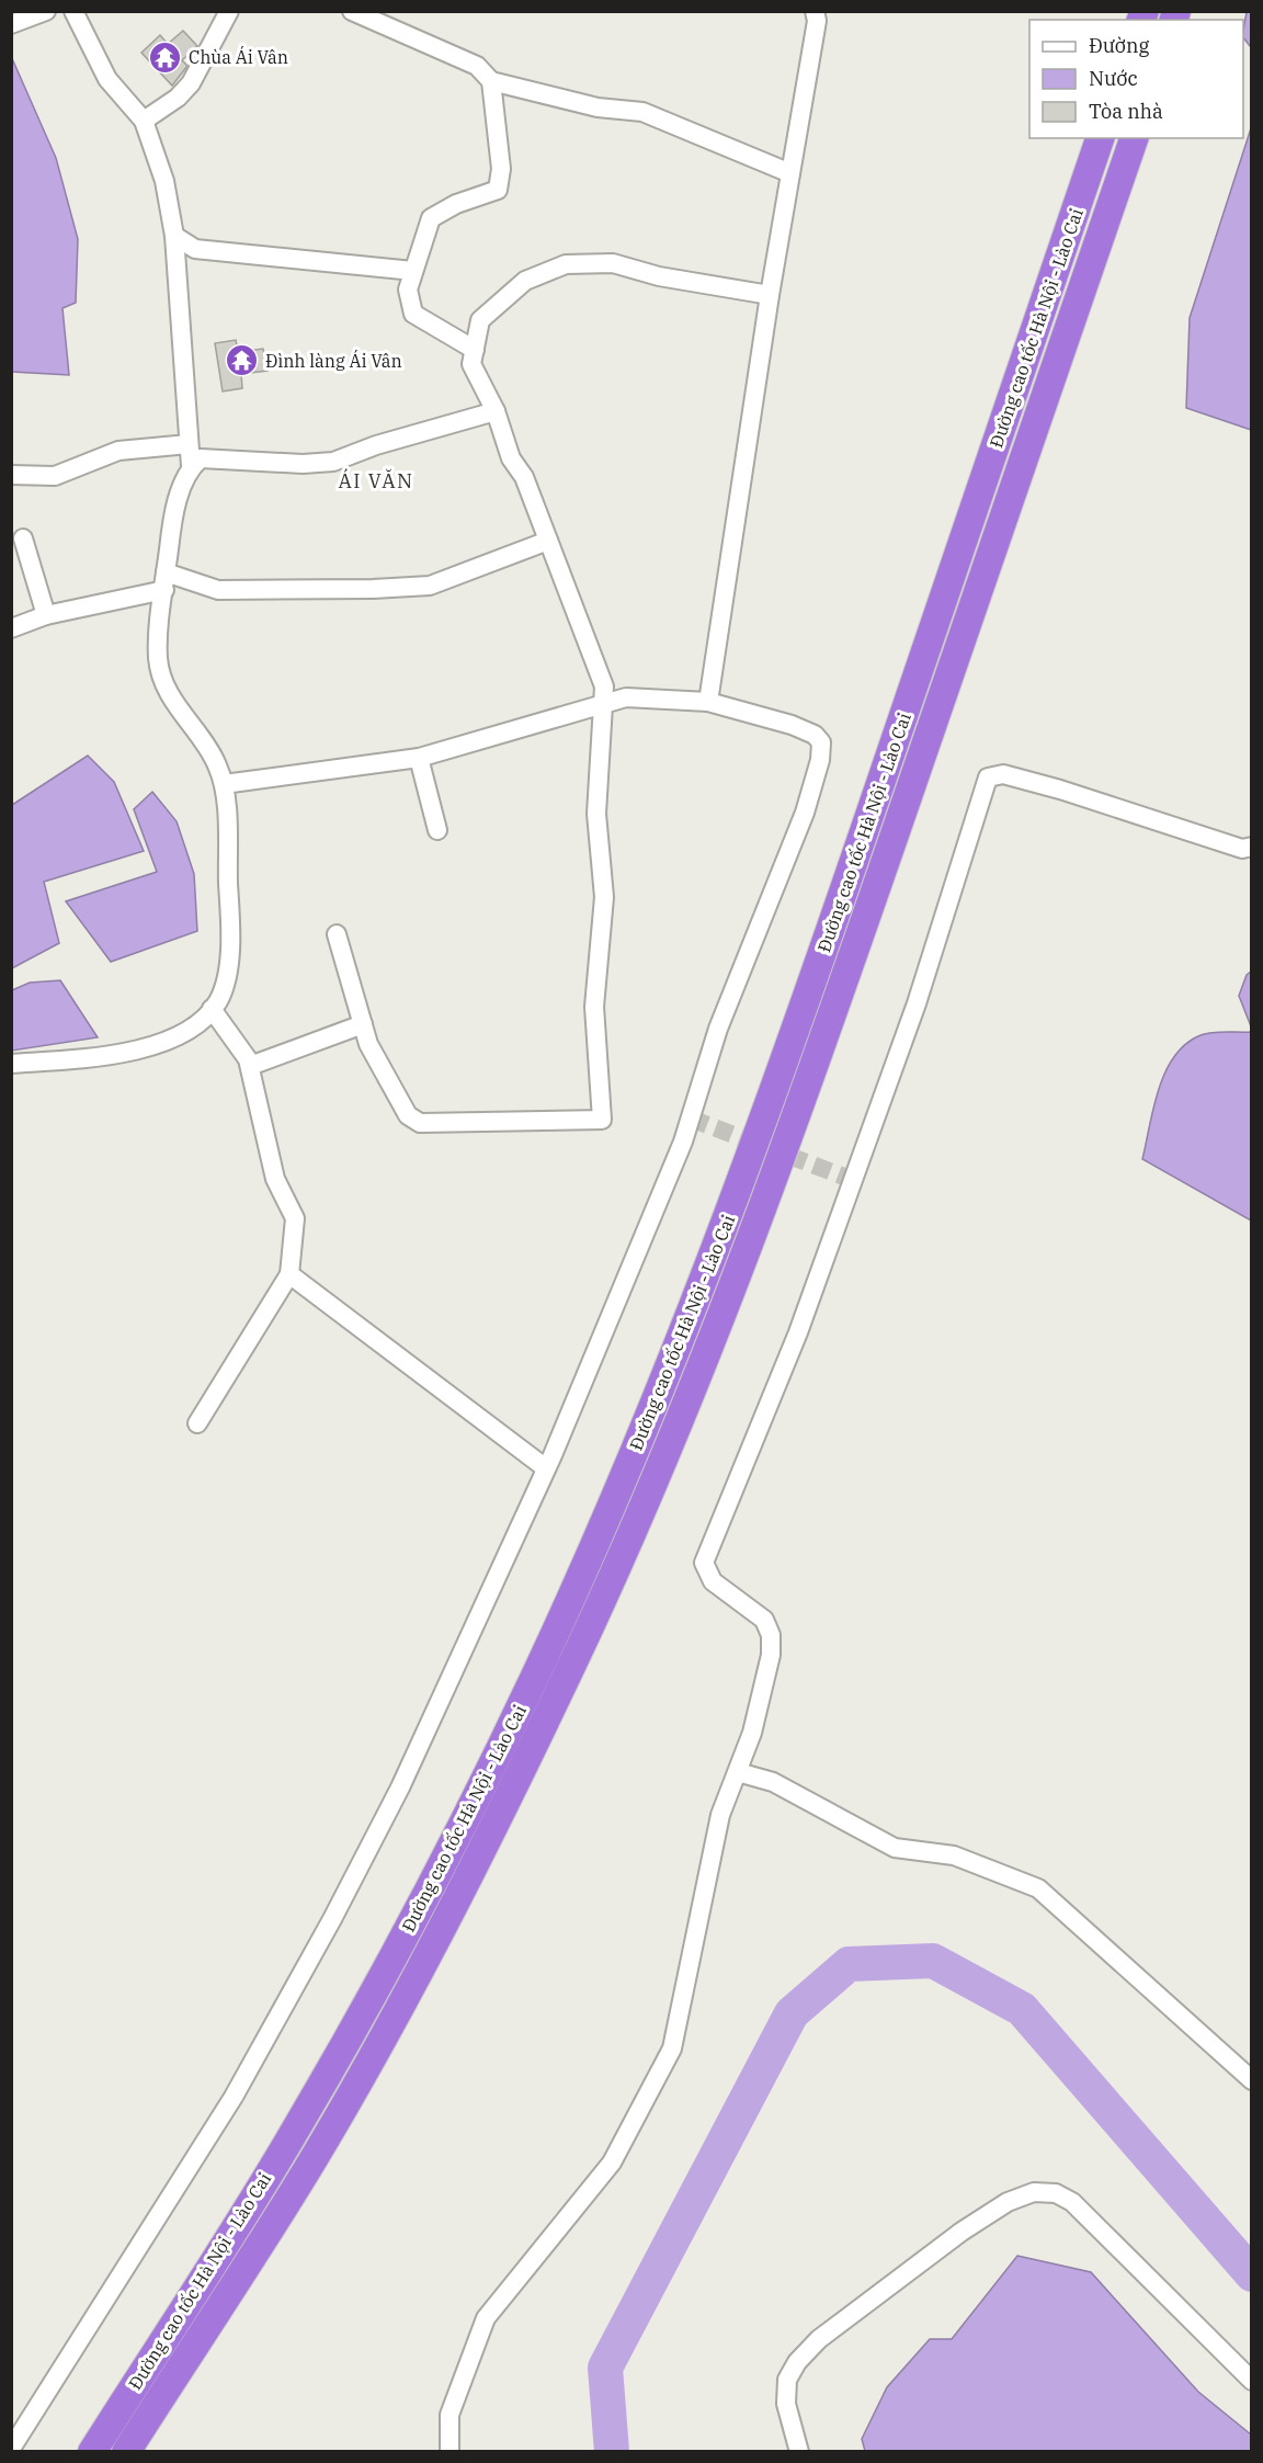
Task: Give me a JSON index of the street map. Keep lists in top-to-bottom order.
{
  "streets": {
    "highway": ["Đường cao tốc Hà Nội - Lào Cai"]
  },
  "districts": ["ÁI VĂN"],
  "places": {
    "temple": ["Chùa Ái Vân", "Đình làng Ái Vân"]
  },
  "legend": ["Đường", "Nước", "Tòa nhà"]
}
